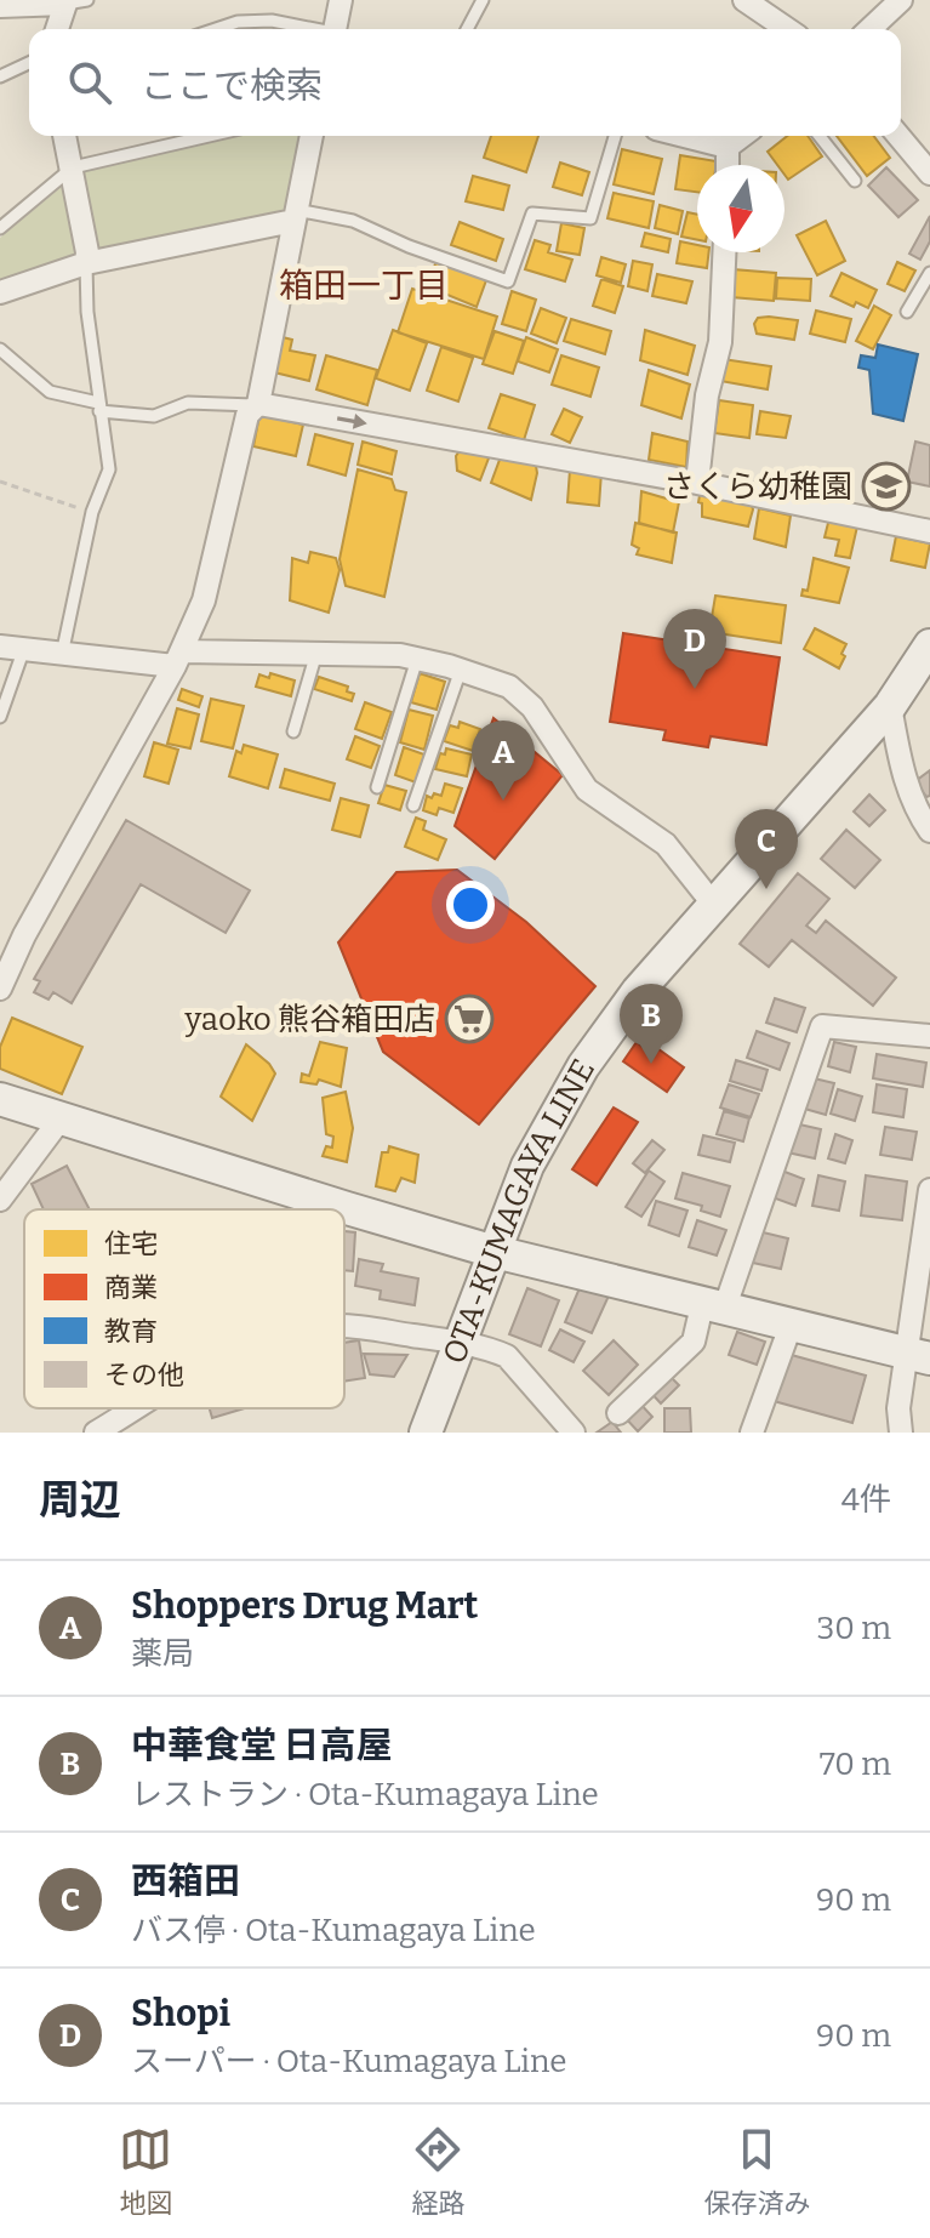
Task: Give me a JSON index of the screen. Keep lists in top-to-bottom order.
{
  "streets": {
    "main road": ["OTA-KUMAGAYA LINE"]
  },
  "districts": ["箱田一丁目"],
  "places": {
    "school or university": ["さくら幼稚園"],
    "supermarket": ["yaoko 熊谷箱田店"]
  },
  "legend": [
    "住宅",
    "商業",
    "教育",
    "その他"
  ],
  "north": "bottom",
  "page": {
    "search": "ここで検索",
    "pins": [
      "D",
      "A",
      "C",
      "B"
    ],
    "heading": ["周辺", "4件"],
    "list": [
      {
        "mark": "A",
        "name": "Shoppers Drug Mart",
        "note": "薬局",
        "value": "30 m"
      },
      {
        "mark": "B",
        "name": "中華食堂 日高屋",
        "note": "レストラン · Ota-Kumagaya Line",
        "value": "70 m"
      },
      {
        "mark": "C",
        "name": "西箱田",
        "note": "バス停 · Ota-Kumagaya Line",
        "value": "90 m"
      },
      {
        "mark": "D",
        "name": "Shopi",
        "note": "スーパー · Ota-Kumagaya Line",
        "value": "90 m"
      }
    ],
    "nav": ["地図", "経路", "保存済み"]
  }
}
